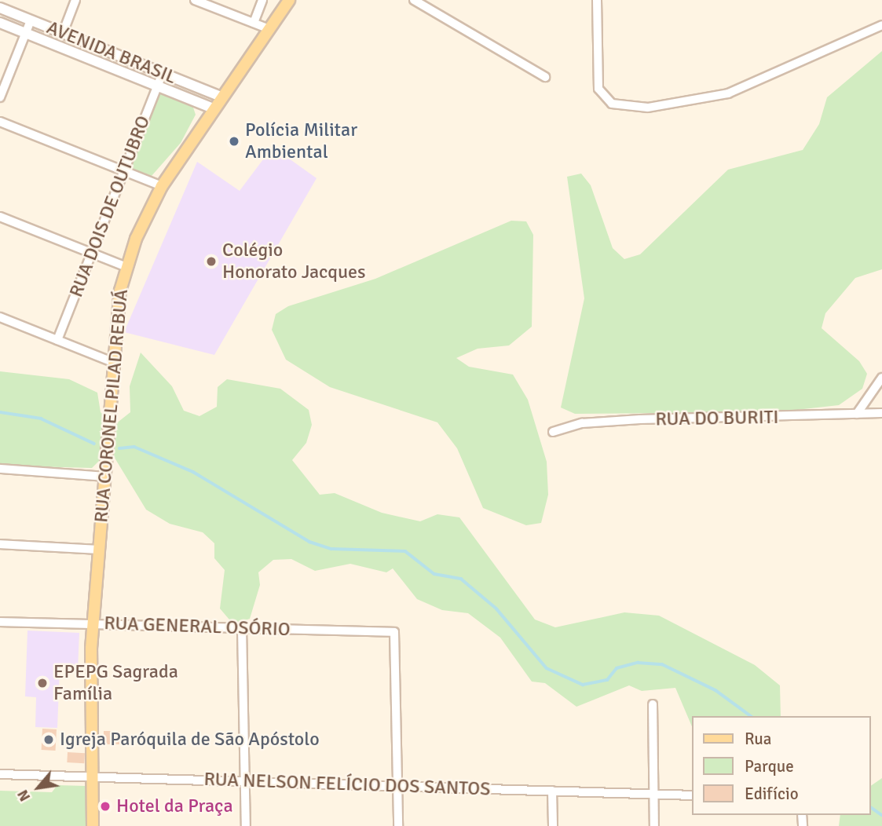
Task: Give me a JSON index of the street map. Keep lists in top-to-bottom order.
{
  "streets": {
    "main road": ["RUA CORONEL PILAD REBUÁ"],
    "street": [
      "AVENIDA BRASIL",
      "RUA DOIS DE OUTUBRO",
      "RUA DO BURITI",
      "RUA GENERAL OSÓRIO",
      "RUA NELSON FELÍCIO DOS SANTOS"
    ]
  },
  "crossings": [
    ["AVENIDA BRASIL", "RUA DOIS DE OUTUBRO"],
    ["AVENIDA BRASIL", "RUA CORONEL PILAD REBUÁ"],
    ["RUA CORONEL PILAD REBUÁ", "RUA GENERAL OSÓRIO"],
    ["RUA CORONEL PILAD REBUÁ", "RUA NELSON FELÍCIO DOS SANTOS"],
    ["RUA GENERAL OSÓRIO", "RUA NELSON FELÍCIO DOS SANTOS"]
  ],
  "places": [
    "Polícia Militar Ambiental",
    "Colégio Honorato Jacques",
    "EPEPG Sagrada Família",
    "Igreja Paróquila de São Apóstolo",
    "Hotel da Praça"
  ],
  "legend": ["Rua", "Parque", "Edifício"],
  "north": "bottom left"
}
